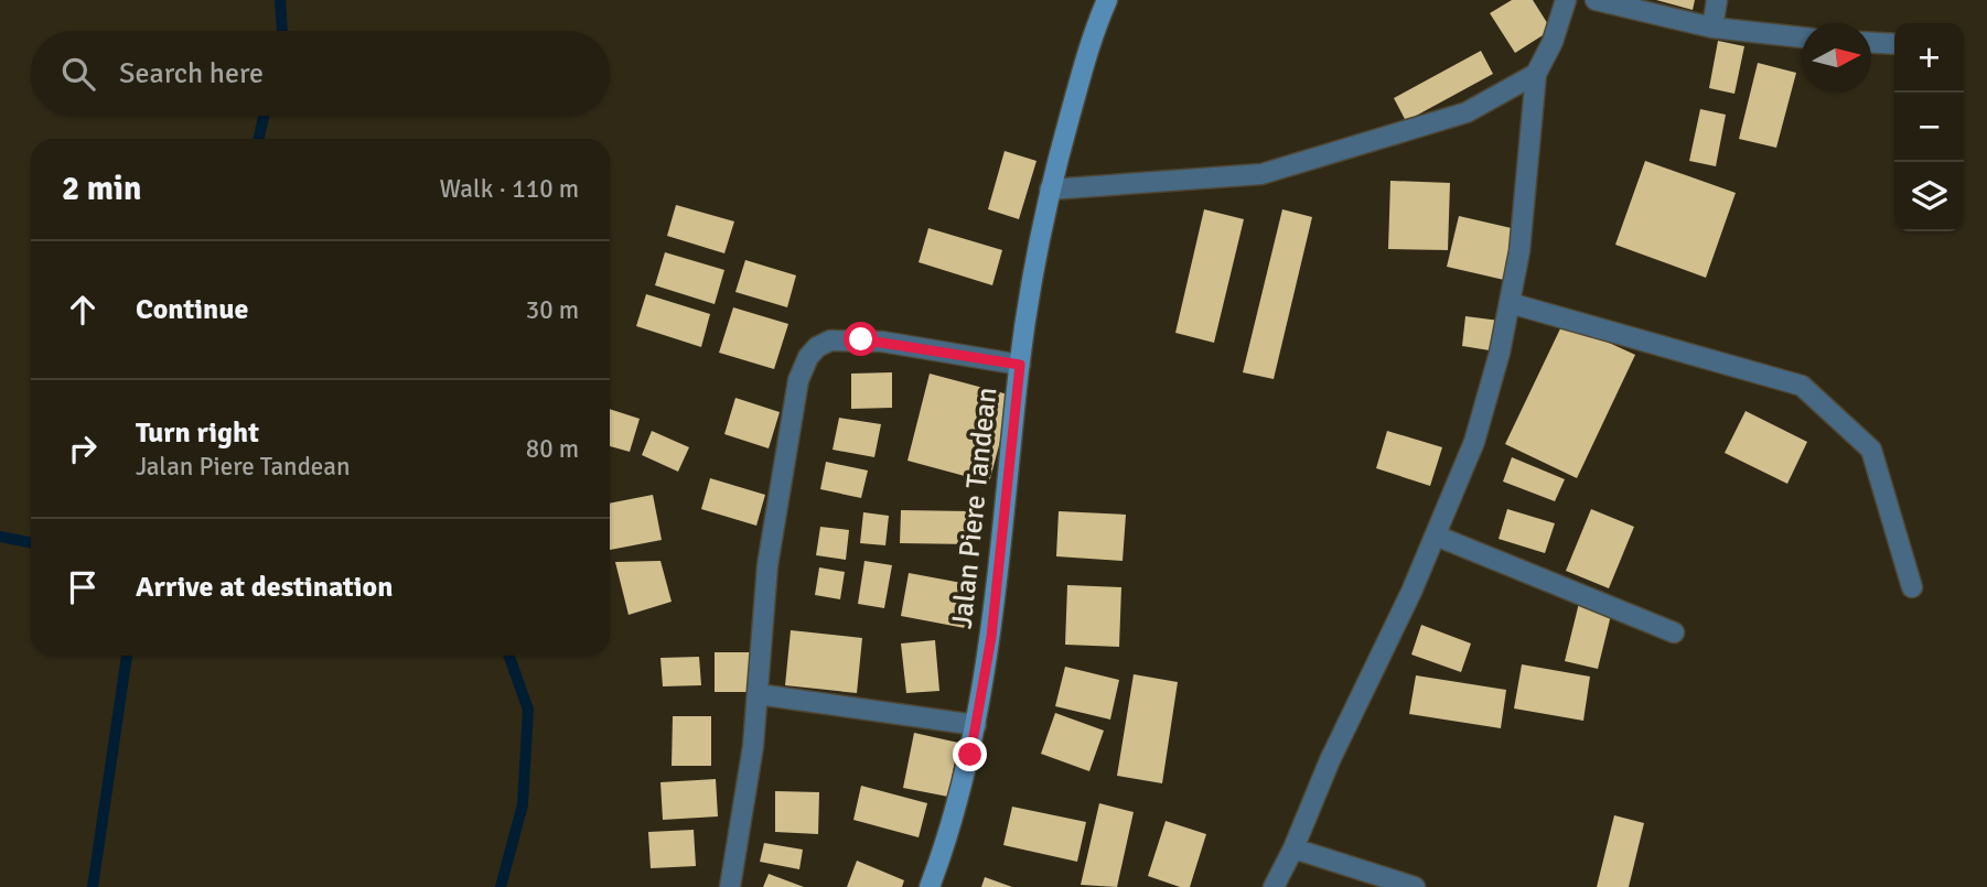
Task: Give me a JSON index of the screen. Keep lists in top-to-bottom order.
{
  "streets": {
    "street": ["Jalan Piere Tandean"]
  },
  "north": "right",
  "page": {
    "map_buttons": ["+", "−"],
    "search": "Search here",
    "heading": ["2 min", "Walk · 110 m"],
    "list": [
      ["Continue", "30 m"],
      ["Turn right", "Jalan Piere Tandean", "80 m"],
      "Arrive at destination"
    ]
  }
}
